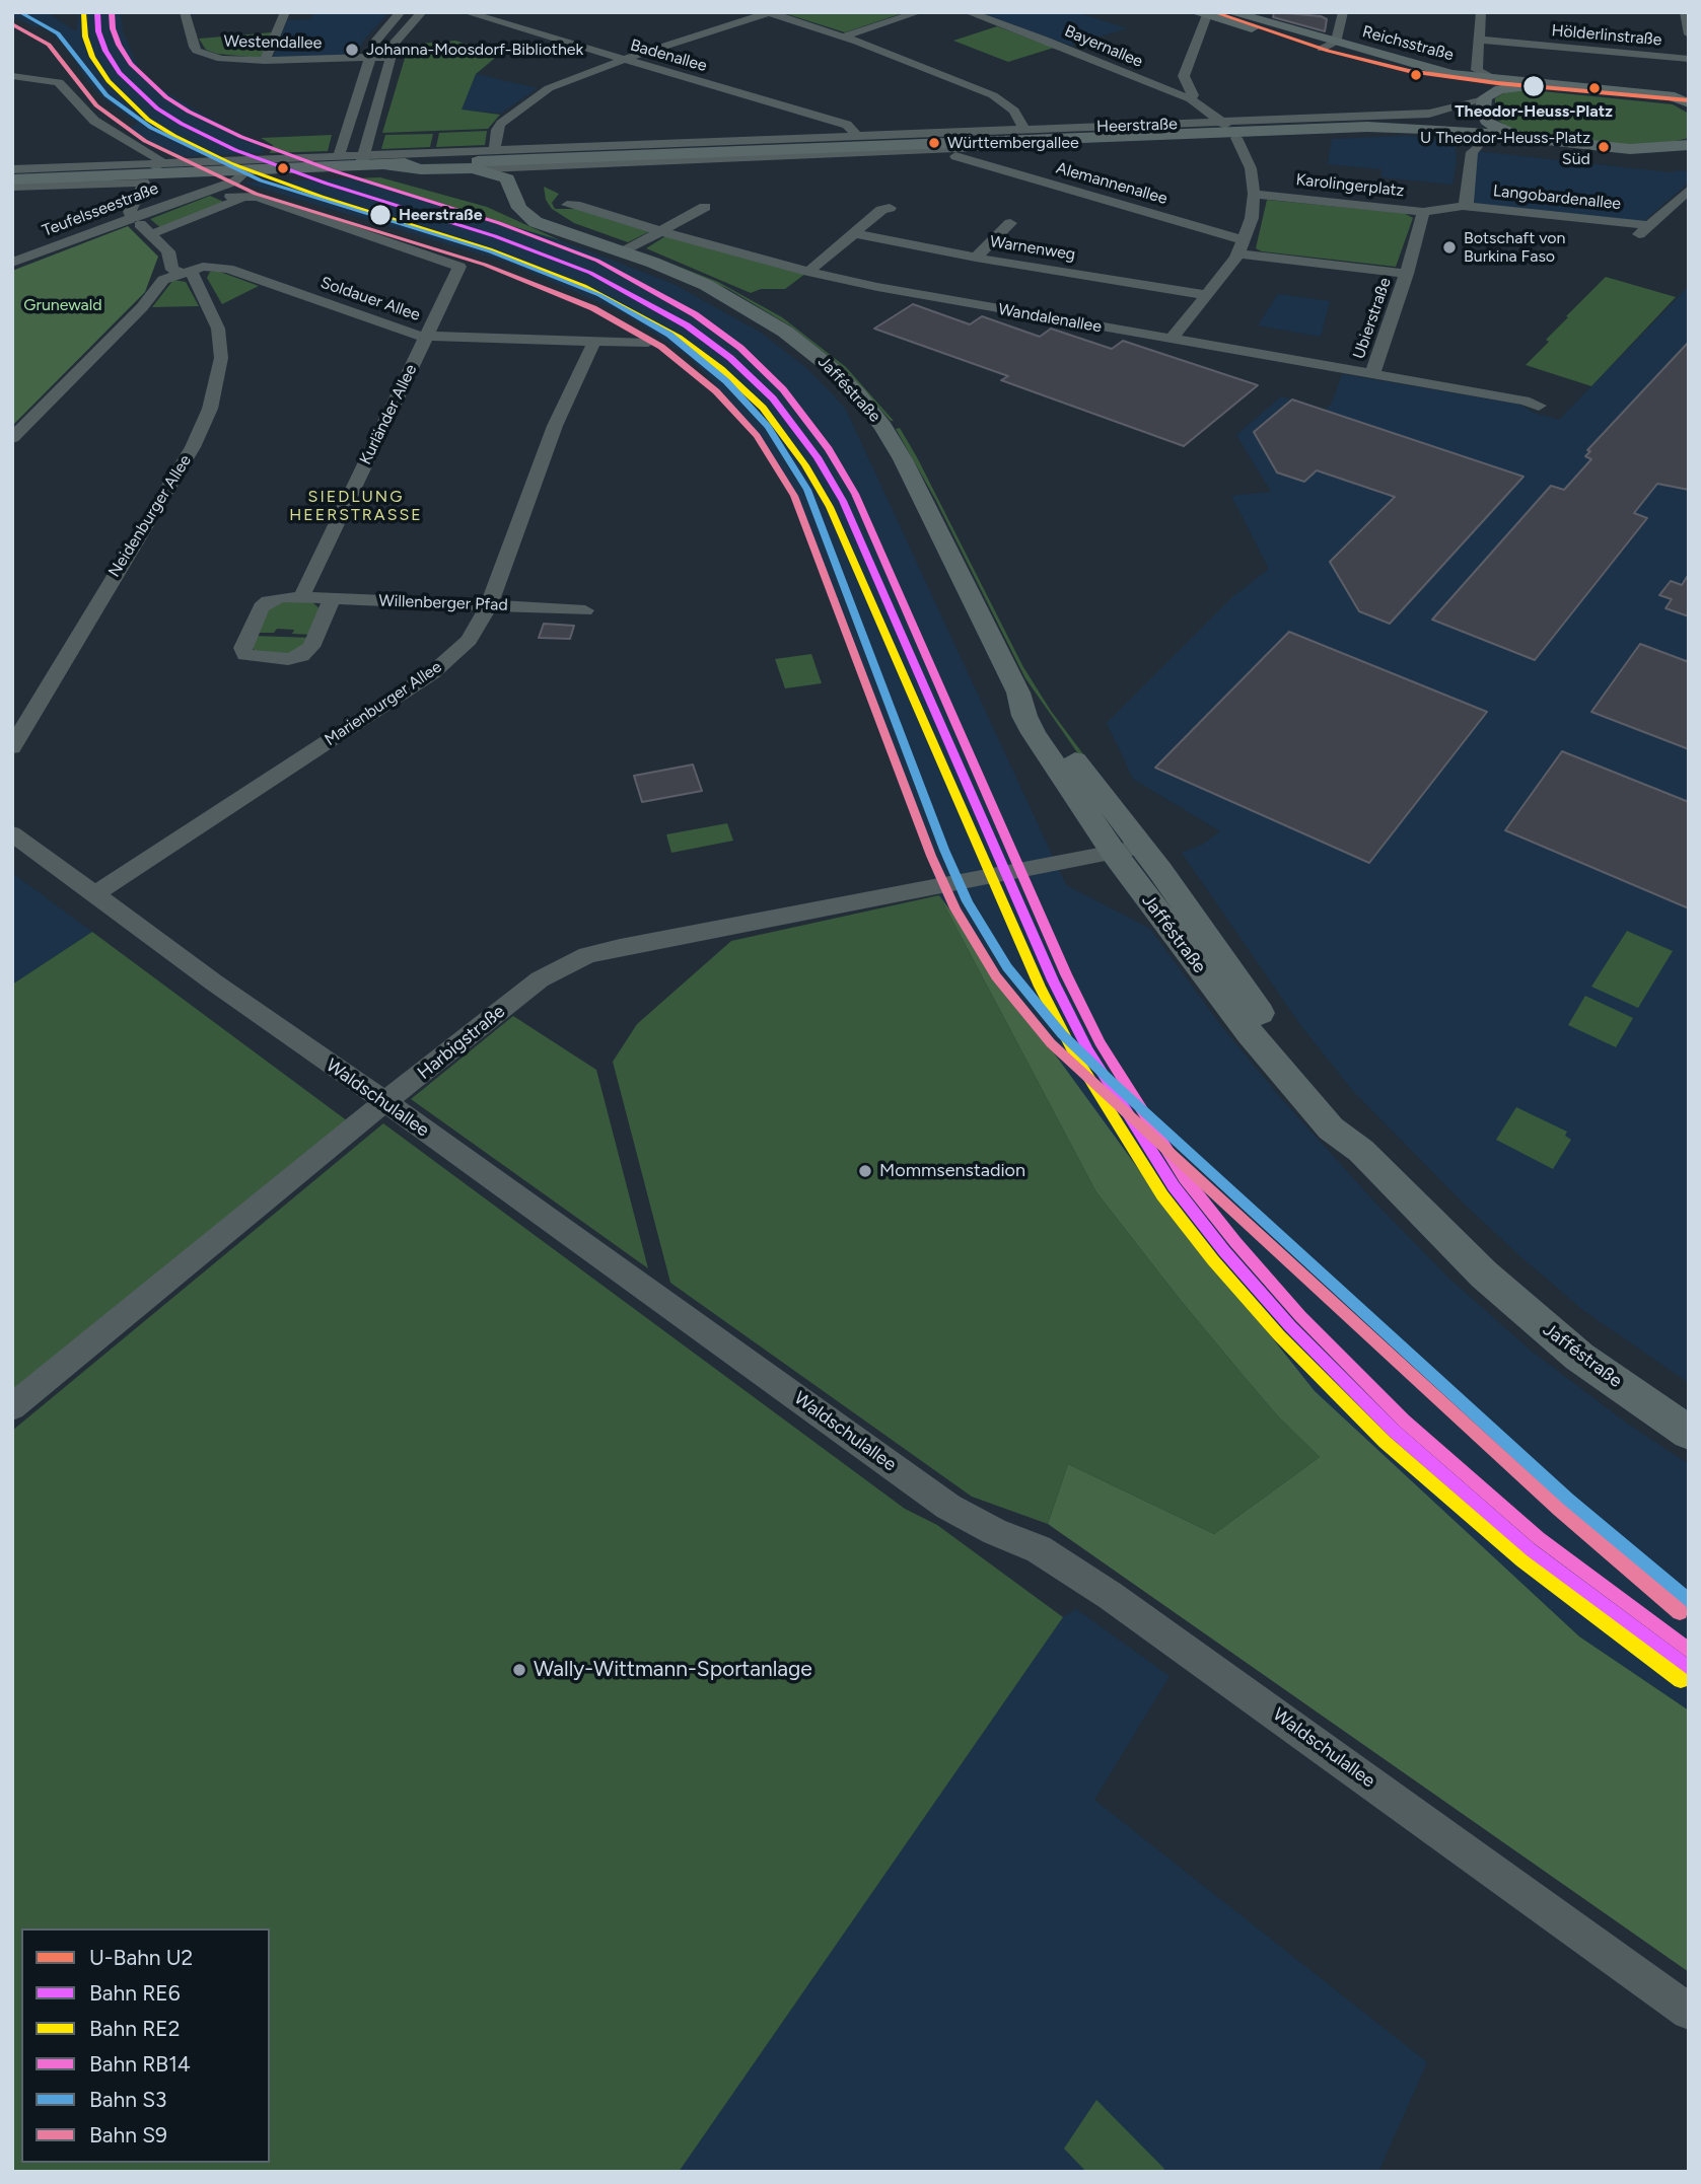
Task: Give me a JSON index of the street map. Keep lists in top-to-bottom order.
{
  "streets": {
    "main road": ["Reichsstraße", "Heerstraße", "Jafféstraße"],
    "street": [
      "Hölderlinstraße",
      "Westendallee",
      "Bayernallee",
      "Badenallee",
      "Alemannenallee",
      "Karolingerplatz",
      "Langobardenallee",
      "Teufelsseestraße",
      "Warnenweg",
      "Soldauer Allee",
      "Wandalenallee",
      "Ubierstraße",
      "Kurländer Allee",
      "Neidenburger Allee",
      "Willenberger Pfad",
      "Marienburger Allee",
      "Harbigstraße",
      "Waldschulallee"
    ]
  },
  "crossings": [
    ["Reichsstraße", "Heerstraße"],
    ["Bayernallee", "Heerstraße"],
    ["Badenallee", "Heerstraße"],
    ["Heerstraße", "Alemannenallee"],
    ["Heerstraße", "Teufelsseestraße"],
    ["Heerstraße", "Jafféstraße"],
    ["Karolingerplatz", "Langobardenallee"],
    ["Karolingerplatz", "Ubierstraße"],
    ["Soldauer Allee", "Kurländer Allee"],
    ["Soldauer Allee", "Neidenburger Allee"],
    ["Soldauer Allee", "Marienburger Allee"],
    ["Wandalenallee", "Ubierstraße"],
    ["Jafféstraße", "Harbigstraße"],
    ["Kurländer Allee", "Willenberger Pfad"],
    ["Willenberger Pfad", "Marienburger Allee"],
    ["Marienburger Allee", "Waldschulallee"],
    ["Harbigstraße", "Waldschulallee"]
  ],
  "districts": ["SIEDLUNG HEERSTRASSE"],
  "parks": ["Grunewald"],
  "places": [
    "Johanna-Moosdorf-Bibliothek",
    "Theodor-Heuss-Platz",
    "Württembergallee",
    "U Theodor-Heuss-Platz Süd",
    "Heerstraße",
    "Botschaft von Burkina Faso",
    "Mommsenstadion",
    "Wally-Wittmann-Sportanlage"
  ],
  "lines": [
    "metro line U2",
    "rail line RE6",
    "rail line RB14",
    "rail line S3",
    "rail line RE2",
    "rail line S9"
  ],
  "legend": [
    "U-Bahn U2",
    "Bahn RE6",
    "Bahn RE2",
    "Bahn RB14",
    "Bahn S3",
    "Bahn S9"
  ]
}
